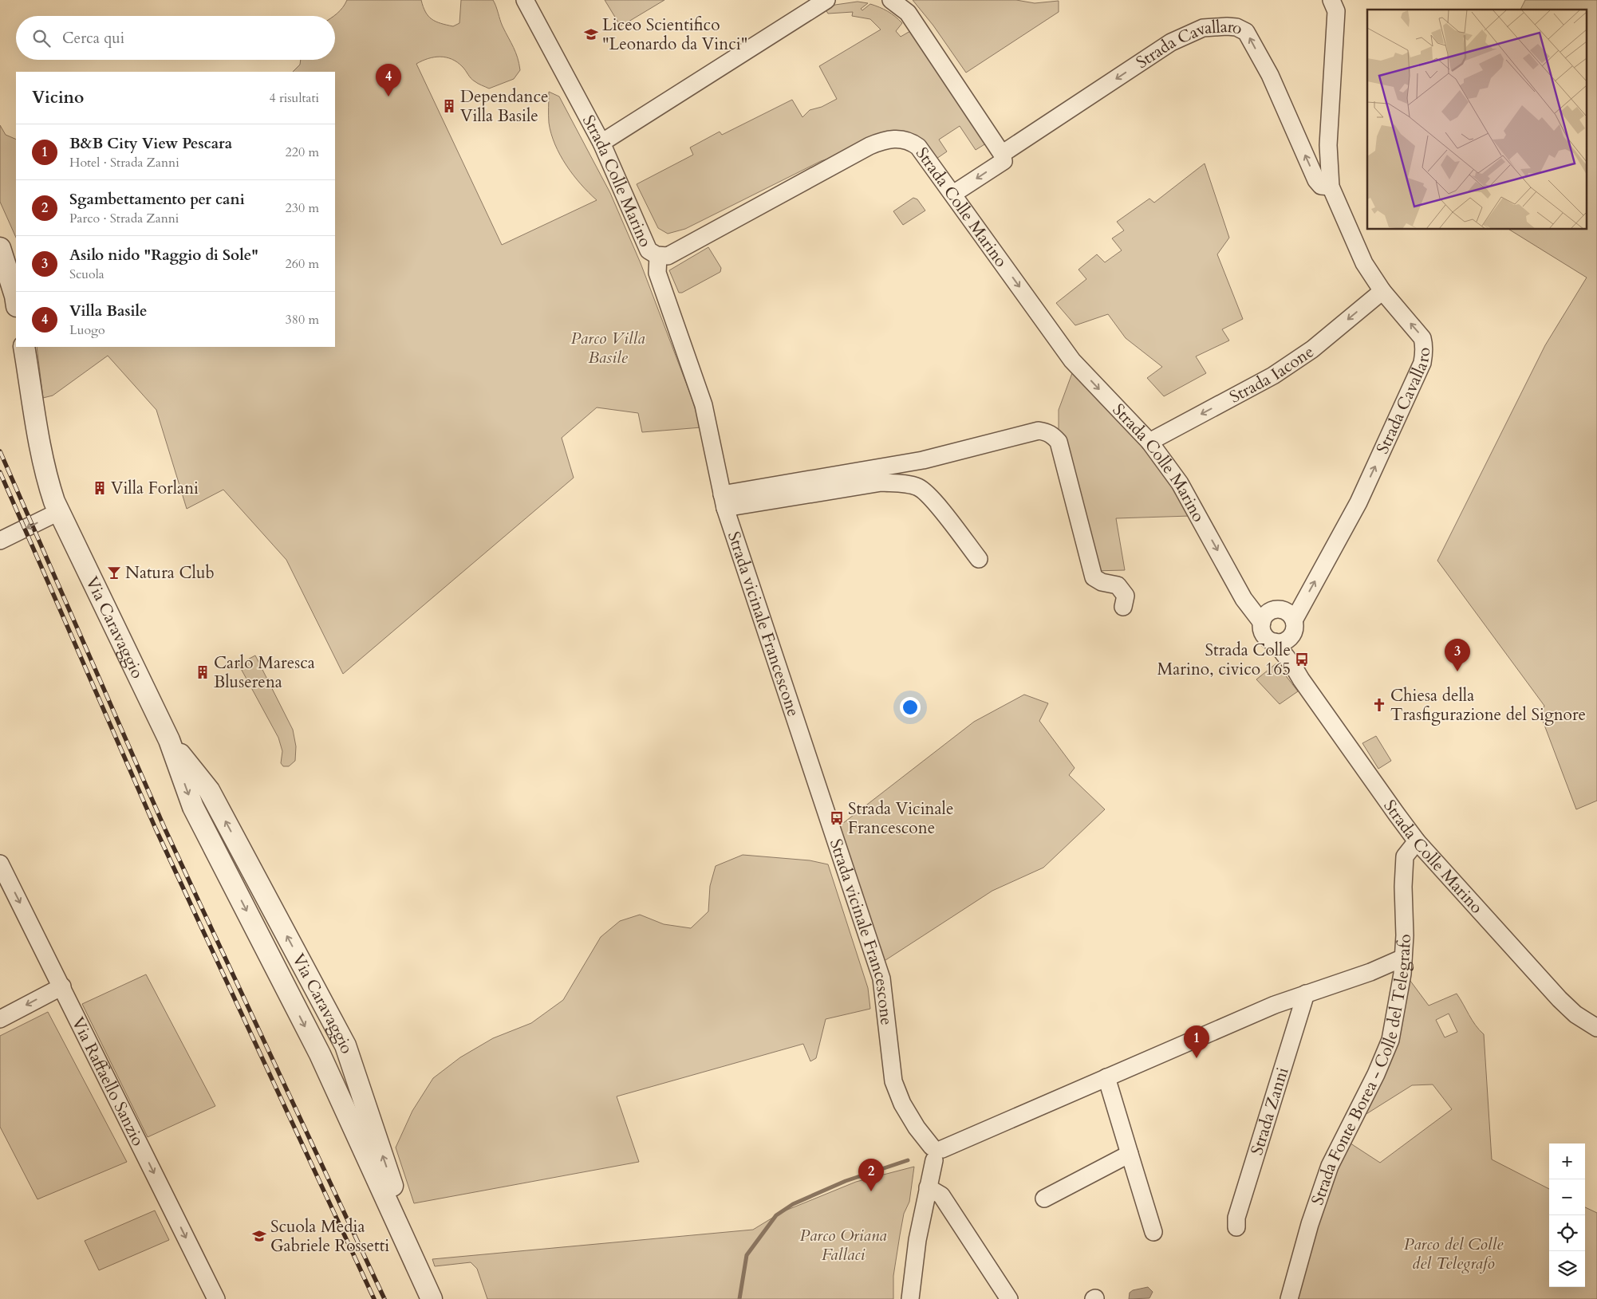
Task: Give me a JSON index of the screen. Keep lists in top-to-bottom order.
{
  "streets": {
    "street": [
      "Strada Cavallaro",
      "Strada Colle Marino",
      "Strada Iacone",
      "Strada vicinale Francescone",
      "Via Caravaggio",
      "Strada Fonte Borea - Colle del Telegrafo",
      "Via Raffaello Sanzio",
      "Strada Zanni"
    ]
  },
  "crossings": [
    ["Strada Cavallaro", "Strada Colle Marino"],
    ["Strada Cavallaro", "Strada Iacone"],
    ["Strada Colle Marino", "Strada Iacone"],
    ["Strada Colle Marino", "Strada vicinale Francescone"],
    ["Strada Colle Marino", "Strada Fonte Borea - Colle del Telegrafo"]
  ],
  "one_way": ["Strada Iacone", "Via Raffaello Sanzio"],
  "parks": ["Parco Villa Basile", "Parco Oriana Fallaci", "Parco del Colle del Telegrafo"],
  "places": {
    "school or university": ["Liceo Scientifico \"Leonardo da Vinci\"", "Scuola Media Gabriele Rossetti"],
    "building": ["Dependance Villa Basile", "Villa Forlani", "Carlo Maresca Bluserena"],
    "bar": ["Natura Club"],
    "bus stop": ["Strada Colle Marino, civico 165", "Strada Vicinale Francescone"],
    "church": ["Chiesa della Trasfigurazione del Signore"]
  },
  "page": {
    "search": "Cerca qui",
    "pins": [
      "4",
      "3",
      "1",
      "2"
    ],
    "heading": ["Vicino", "4 risultati"],
    "list": [
      {
        "mark": "1",
        "name": "B&B City View Pescara",
        "note": "Hotel · Strada Zanni",
        "value": "220 m"
      },
      {
        "mark": "2",
        "name": "Sgambettamento per cani",
        "note": "Parco · Strada Zanni",
        "value": "230 m"
      },
      {
        "mark": "3",
        "name": "Asilo nido \"Raggio di Sole\"",
        "note": "Scuola",
        "value": "260 m"
      },
      {
        "mark": "4",
        "name": "Villa Basile",
        "note": "Luogo",
        "value": "380 m"
      }
    ],
    "map_buttons": ["+", "−"]
  }
}
